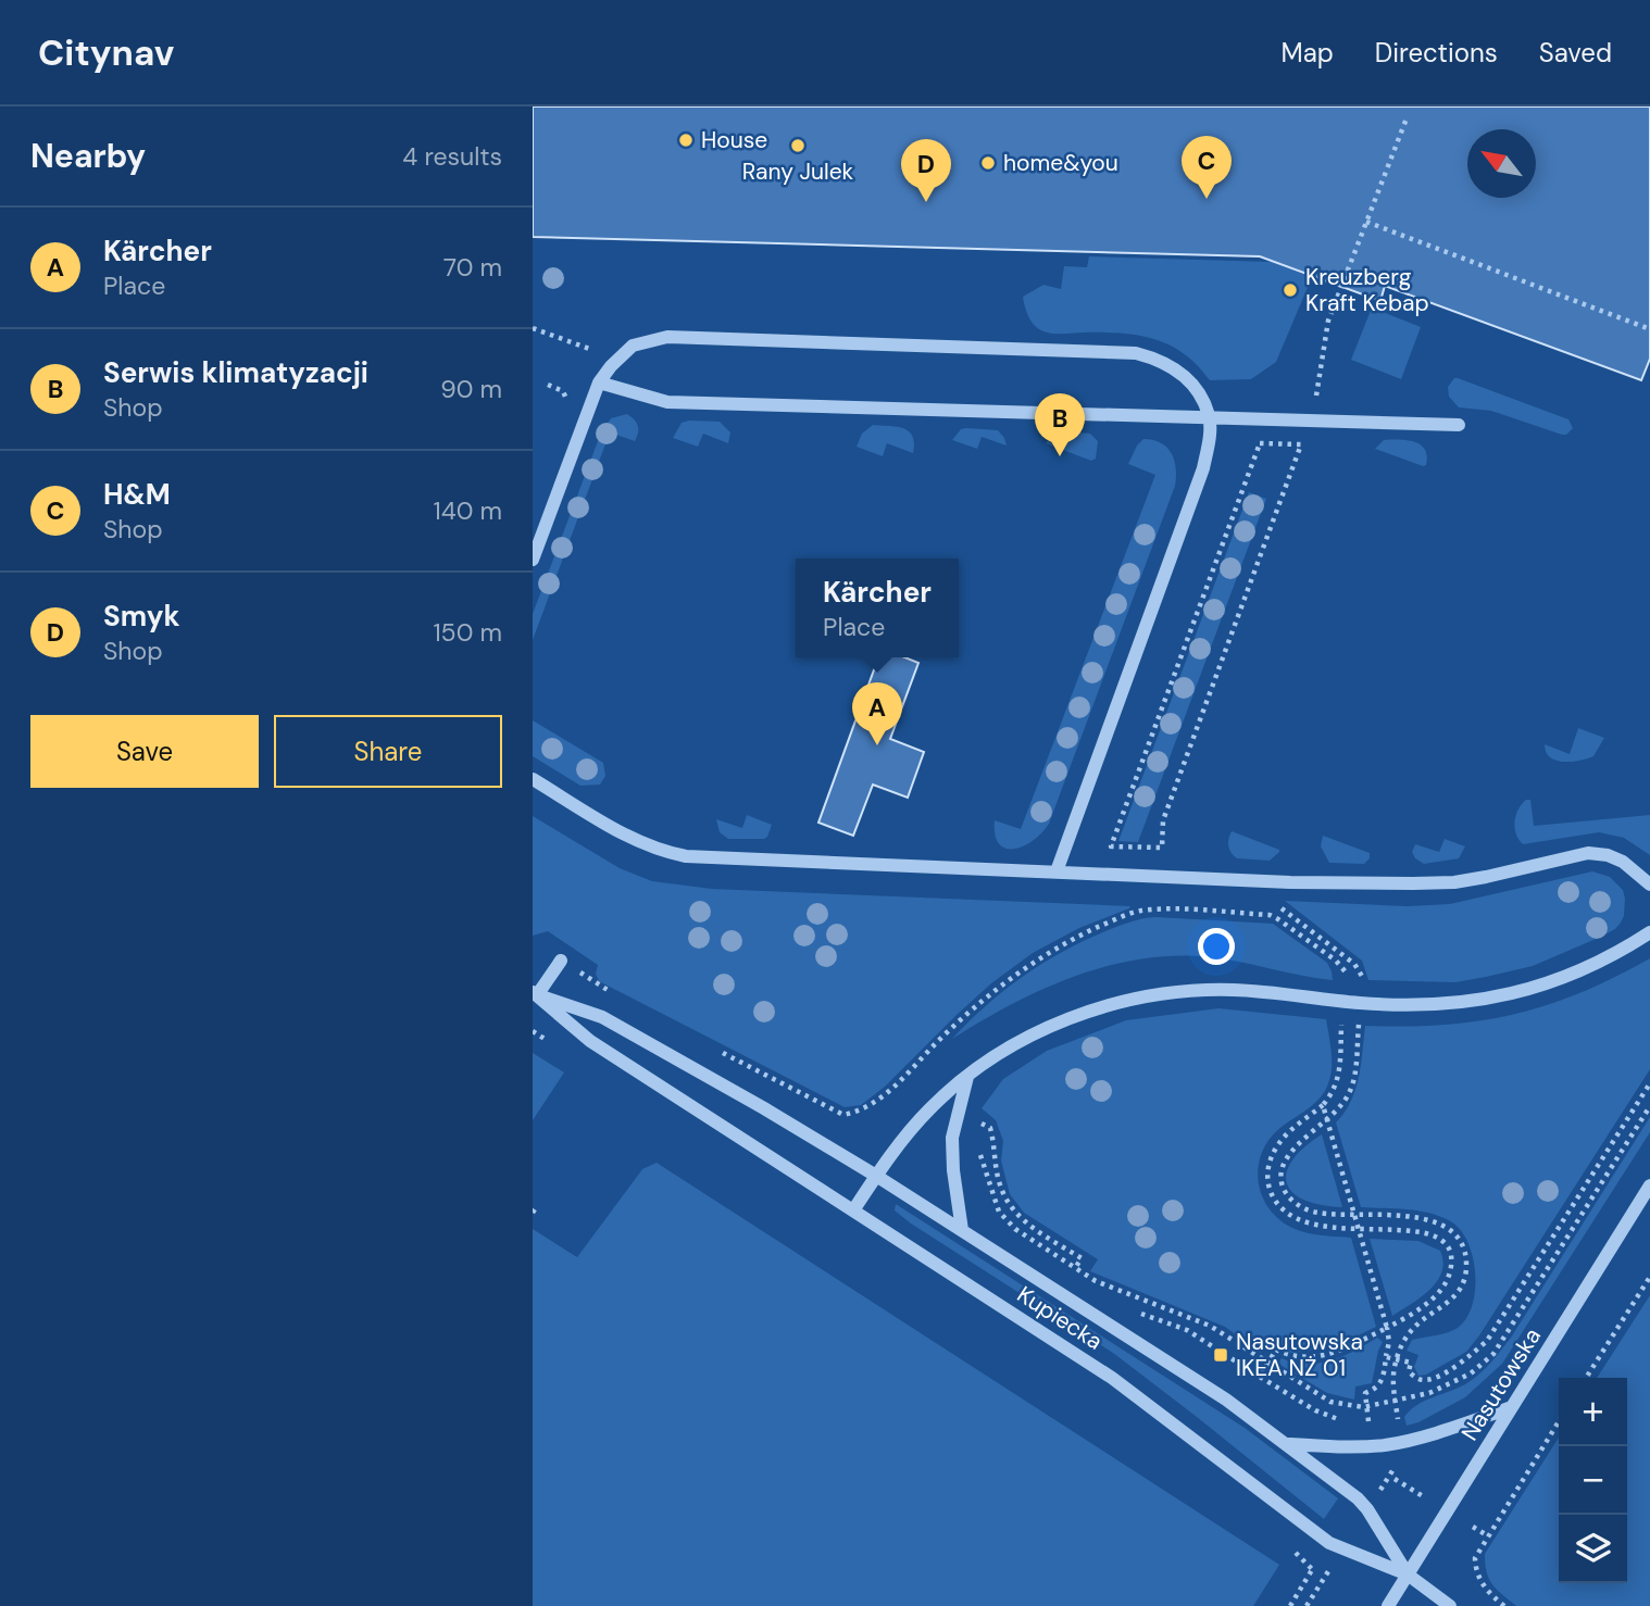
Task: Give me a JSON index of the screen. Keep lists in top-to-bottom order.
{
  "streets": {
    "street": ["Kupiecka", "Nasutowska"]
  },
  "crossings": [
    ["Kupiecka", "Nasutowska"]
  ],
  "places": {
    "other": [
      "House",
      "Rany Julek",
      "home&you",
      "Kreuzberg Kraft Kebap"
    ],
    "transit": ["Nasutowska IKEA NŻ 01"]
  },
  "north": "top left",
  "page": {
    "header": "Citynav",
    "nav": ["Map", "Directions", "Saved"],
    "heading": ["Nearby", "4 results"],
    "pins": [
      "C",
      "D",
      "B",
      "A"
    ],
    "list": [
      {
        "mark": "A",
        "name": "Kärcher",
        "note": "Place",
        "value": "70 m"
      },
      {
        "mark": "B",
        "name": "Serwis klimatyzacji",
        "note": "Shop",
        "value": "90 m"
      },
      {
        "mark": "C",
        "name": "H&M",
        "note": "Shop",
        "value": "140 m"
      },
      {
        "mark": "D",
        "name": "Smyk",
        "note": "Shop",
        "value": "150 m"
      }
    ],
    "popup": ["Kärcher", "Place"],
    "buttons": ["Save", "Share"],
    "map_buttons": ["+", "−"]
  }
}
